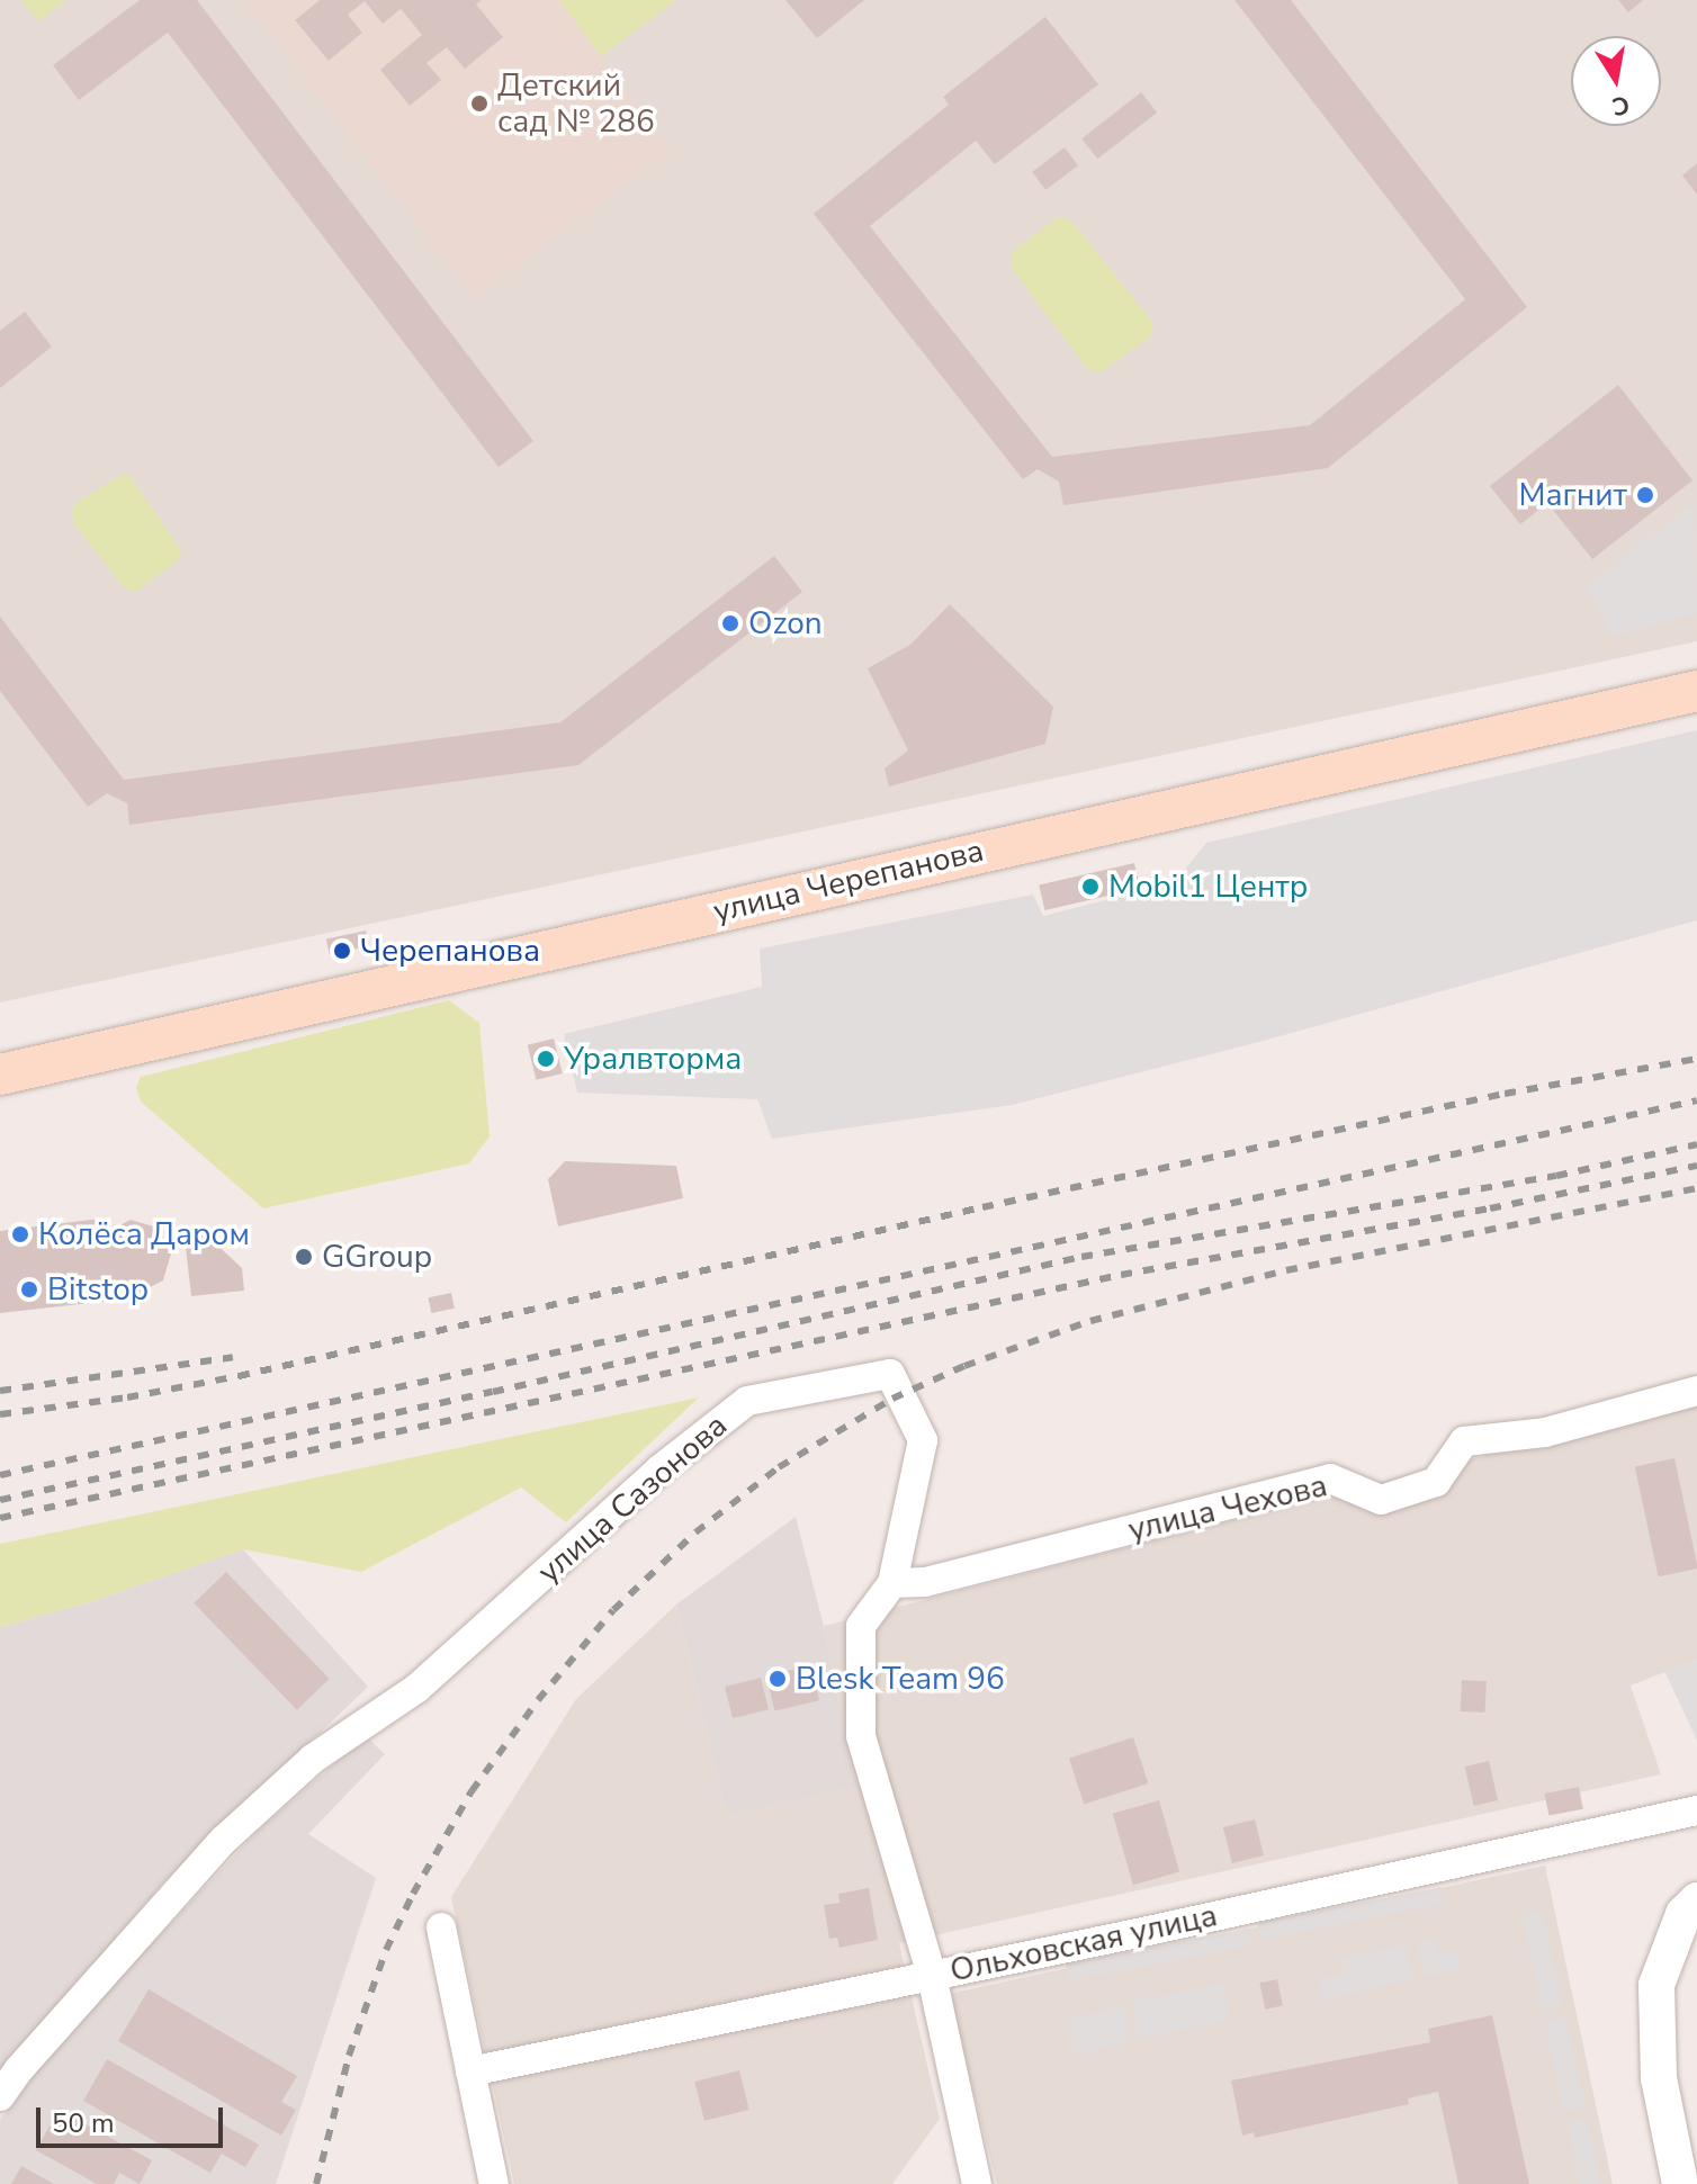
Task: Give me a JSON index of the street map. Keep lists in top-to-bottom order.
{
  "streets": {
    "main road": ["улица Черепанова"],
    "street": ["улица Сазонова", "улица Чехова", "Ольховская улица"]
  },
  "crossings": [
    ["улица Сазонова", "улица Чехова"],
    ["улица Сазонова", "Ольховская улица"]
  ],
  "places": [
    "Детский сад № 286",
    "Магнит",
    "Ozon",
    "Mobil1 Центр",
    "Черепанова",
    "Уралвторма",
    "Колёса Даром",
    "GGroup",
    "Bitstop",
    "Blesk Team 96"
  ],
  "scale_bar": "50 m",
  "north": "bottom"
}
